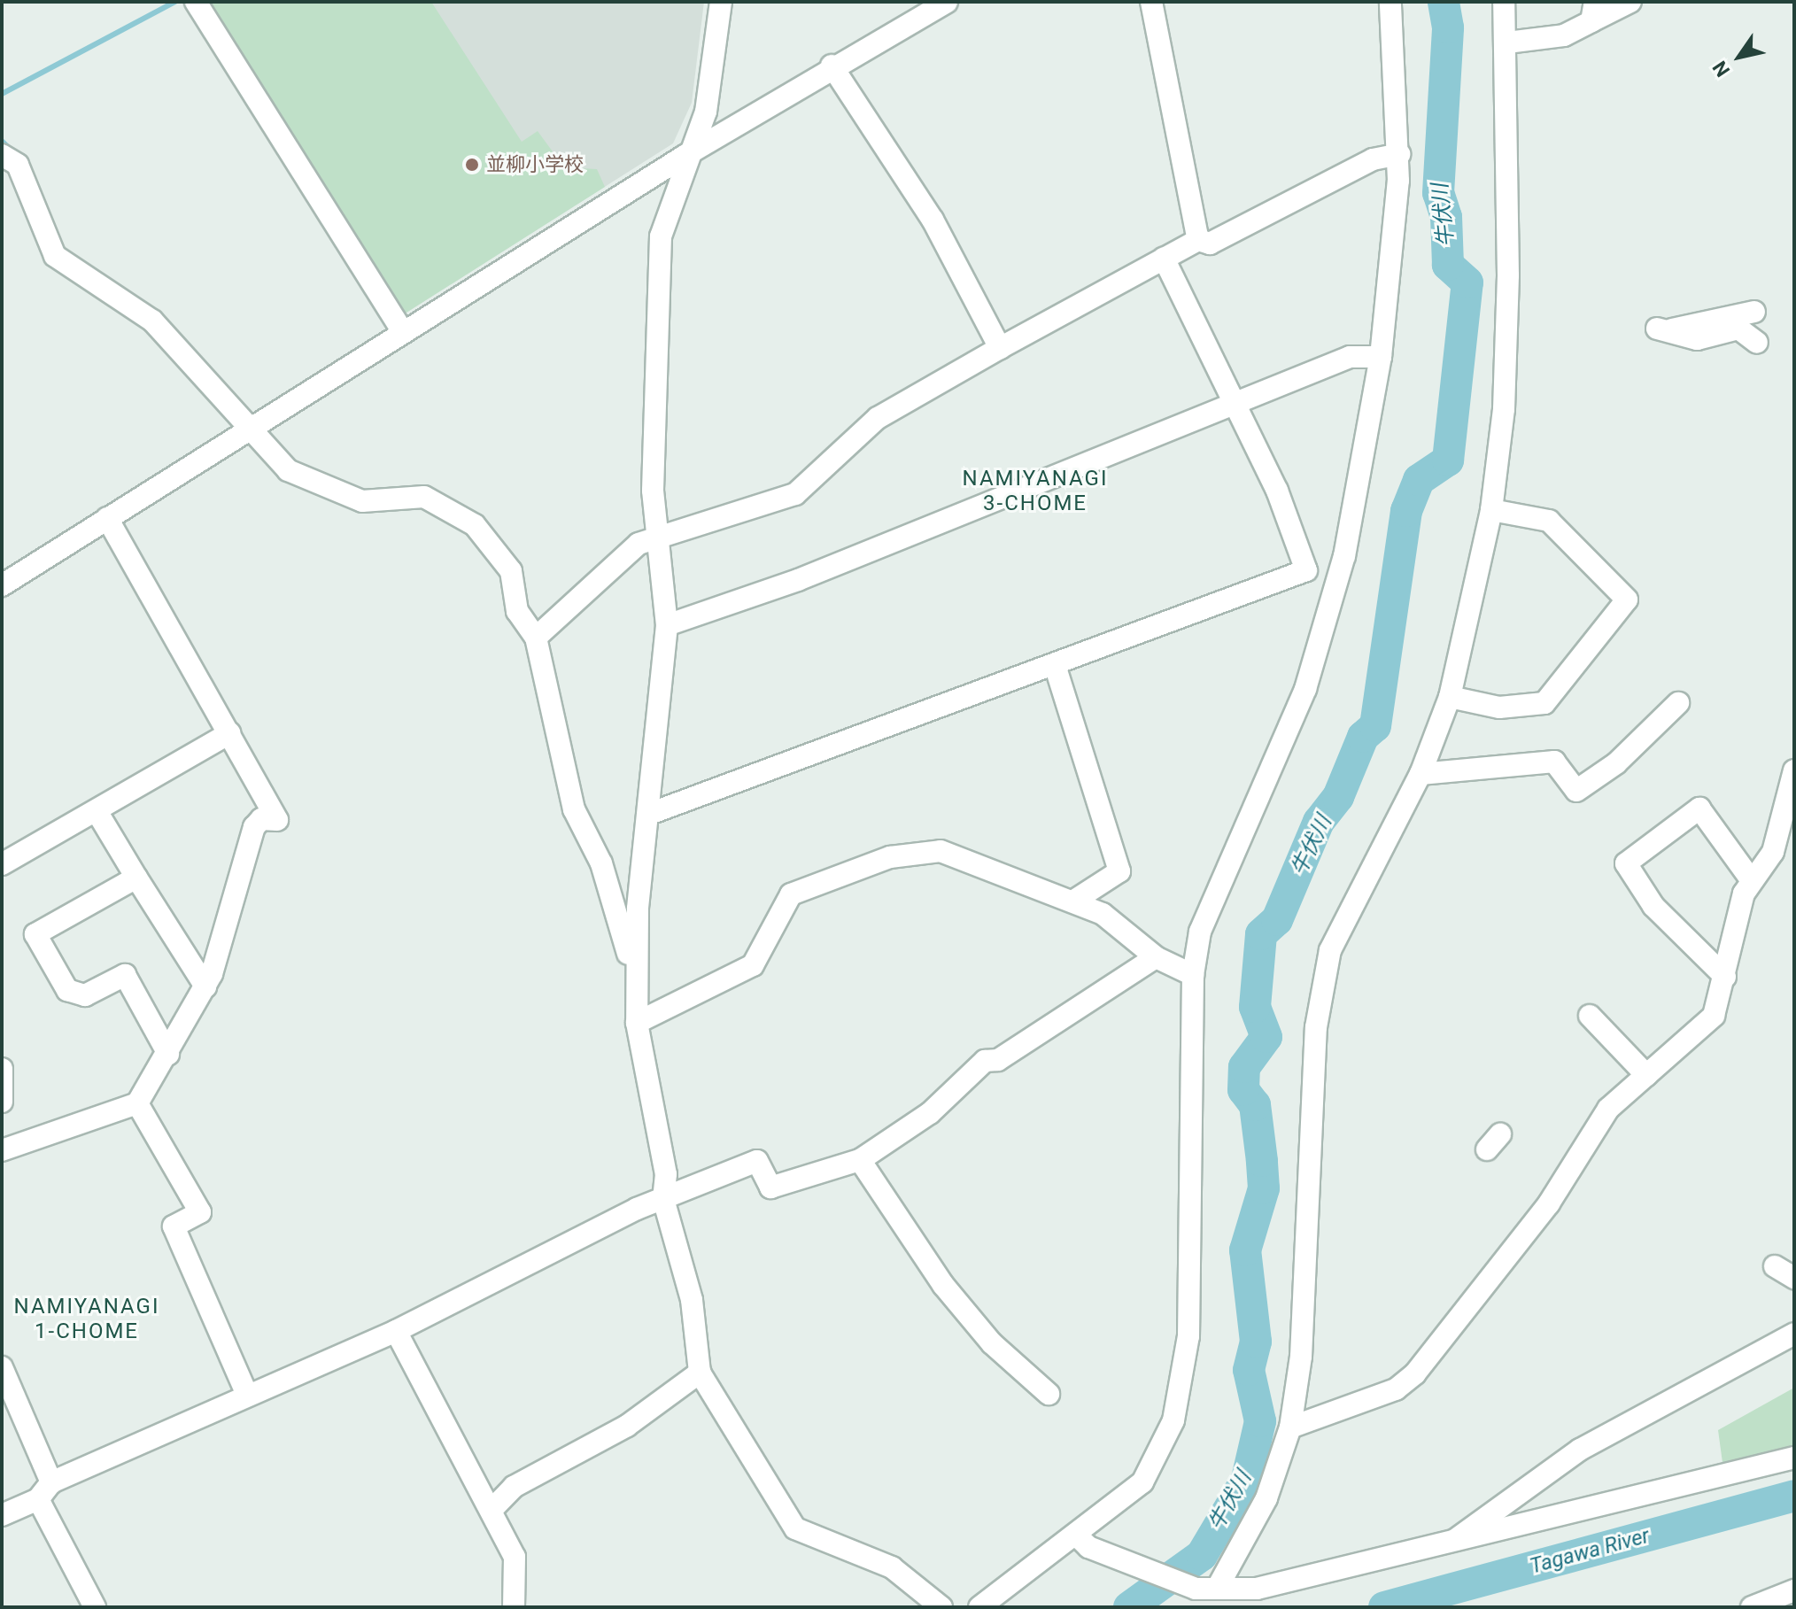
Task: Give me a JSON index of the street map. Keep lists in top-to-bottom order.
{
  "districts": ["NAMIYANAGI 3-CHOME", "NAMIYANAGI 1-CHOME"],
  "water": ["牛伏川", "Tagawa River"],
  "places": ["並柳小学校"],
  "north": "bottom left"
}
